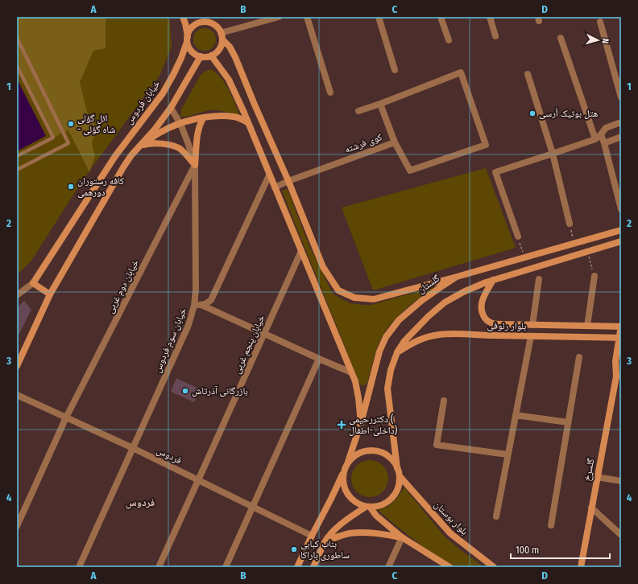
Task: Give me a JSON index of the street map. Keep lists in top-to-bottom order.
{
  "streets": {
    "main road": [
      "خیابان فردوس",
      "گلستان",
      "بلوار رئوفی",
      "گلسرخ",
      "بلوار بوستان"
    ],
    "street": [
      "کوی فرشته",
      "خیابان دوم غربی",
      "خیابان سوم فردوس",
      "خیابان پنجم غربی",
      "فردوس"
    ]
  },
  "crossings": [
    ["گلستان", "بلوار بوستان"],
    ["خیابان دوم غربی", "خیابان سوم فردوس"],
    ["خیابان دوم غربی", "فردوس"],
    ["بلوار رئوفی", "گلسرخ"],
    ["خیابان سوم فردوس", "فردوس"],
    ["خیابان پنجم غربی", "فردوس"]
  ],
  "districts": ["فردوس"],
  "places": {
    "other": [
      "هتل بوتیک اُرسی",
      "ائل گؤلی - شاه گؤلی",
      "کافه رستوران دورهمی",
      "بازرگانی آذرتاش",
      "بناب کبابی ساطوری باراکا"
    ],
    "health": ["دکتررحیمی ( داخلی-اطفال)"]
  },
  "scale_bar": "100 m",
  "north": "right",
  "grid": {
    "columns": [
      "A",
      "B",
      "C",
      "D"
    ],
    "rows": [
      "1",
      "2",
      "3",
      "4"
    ]
  }
}
